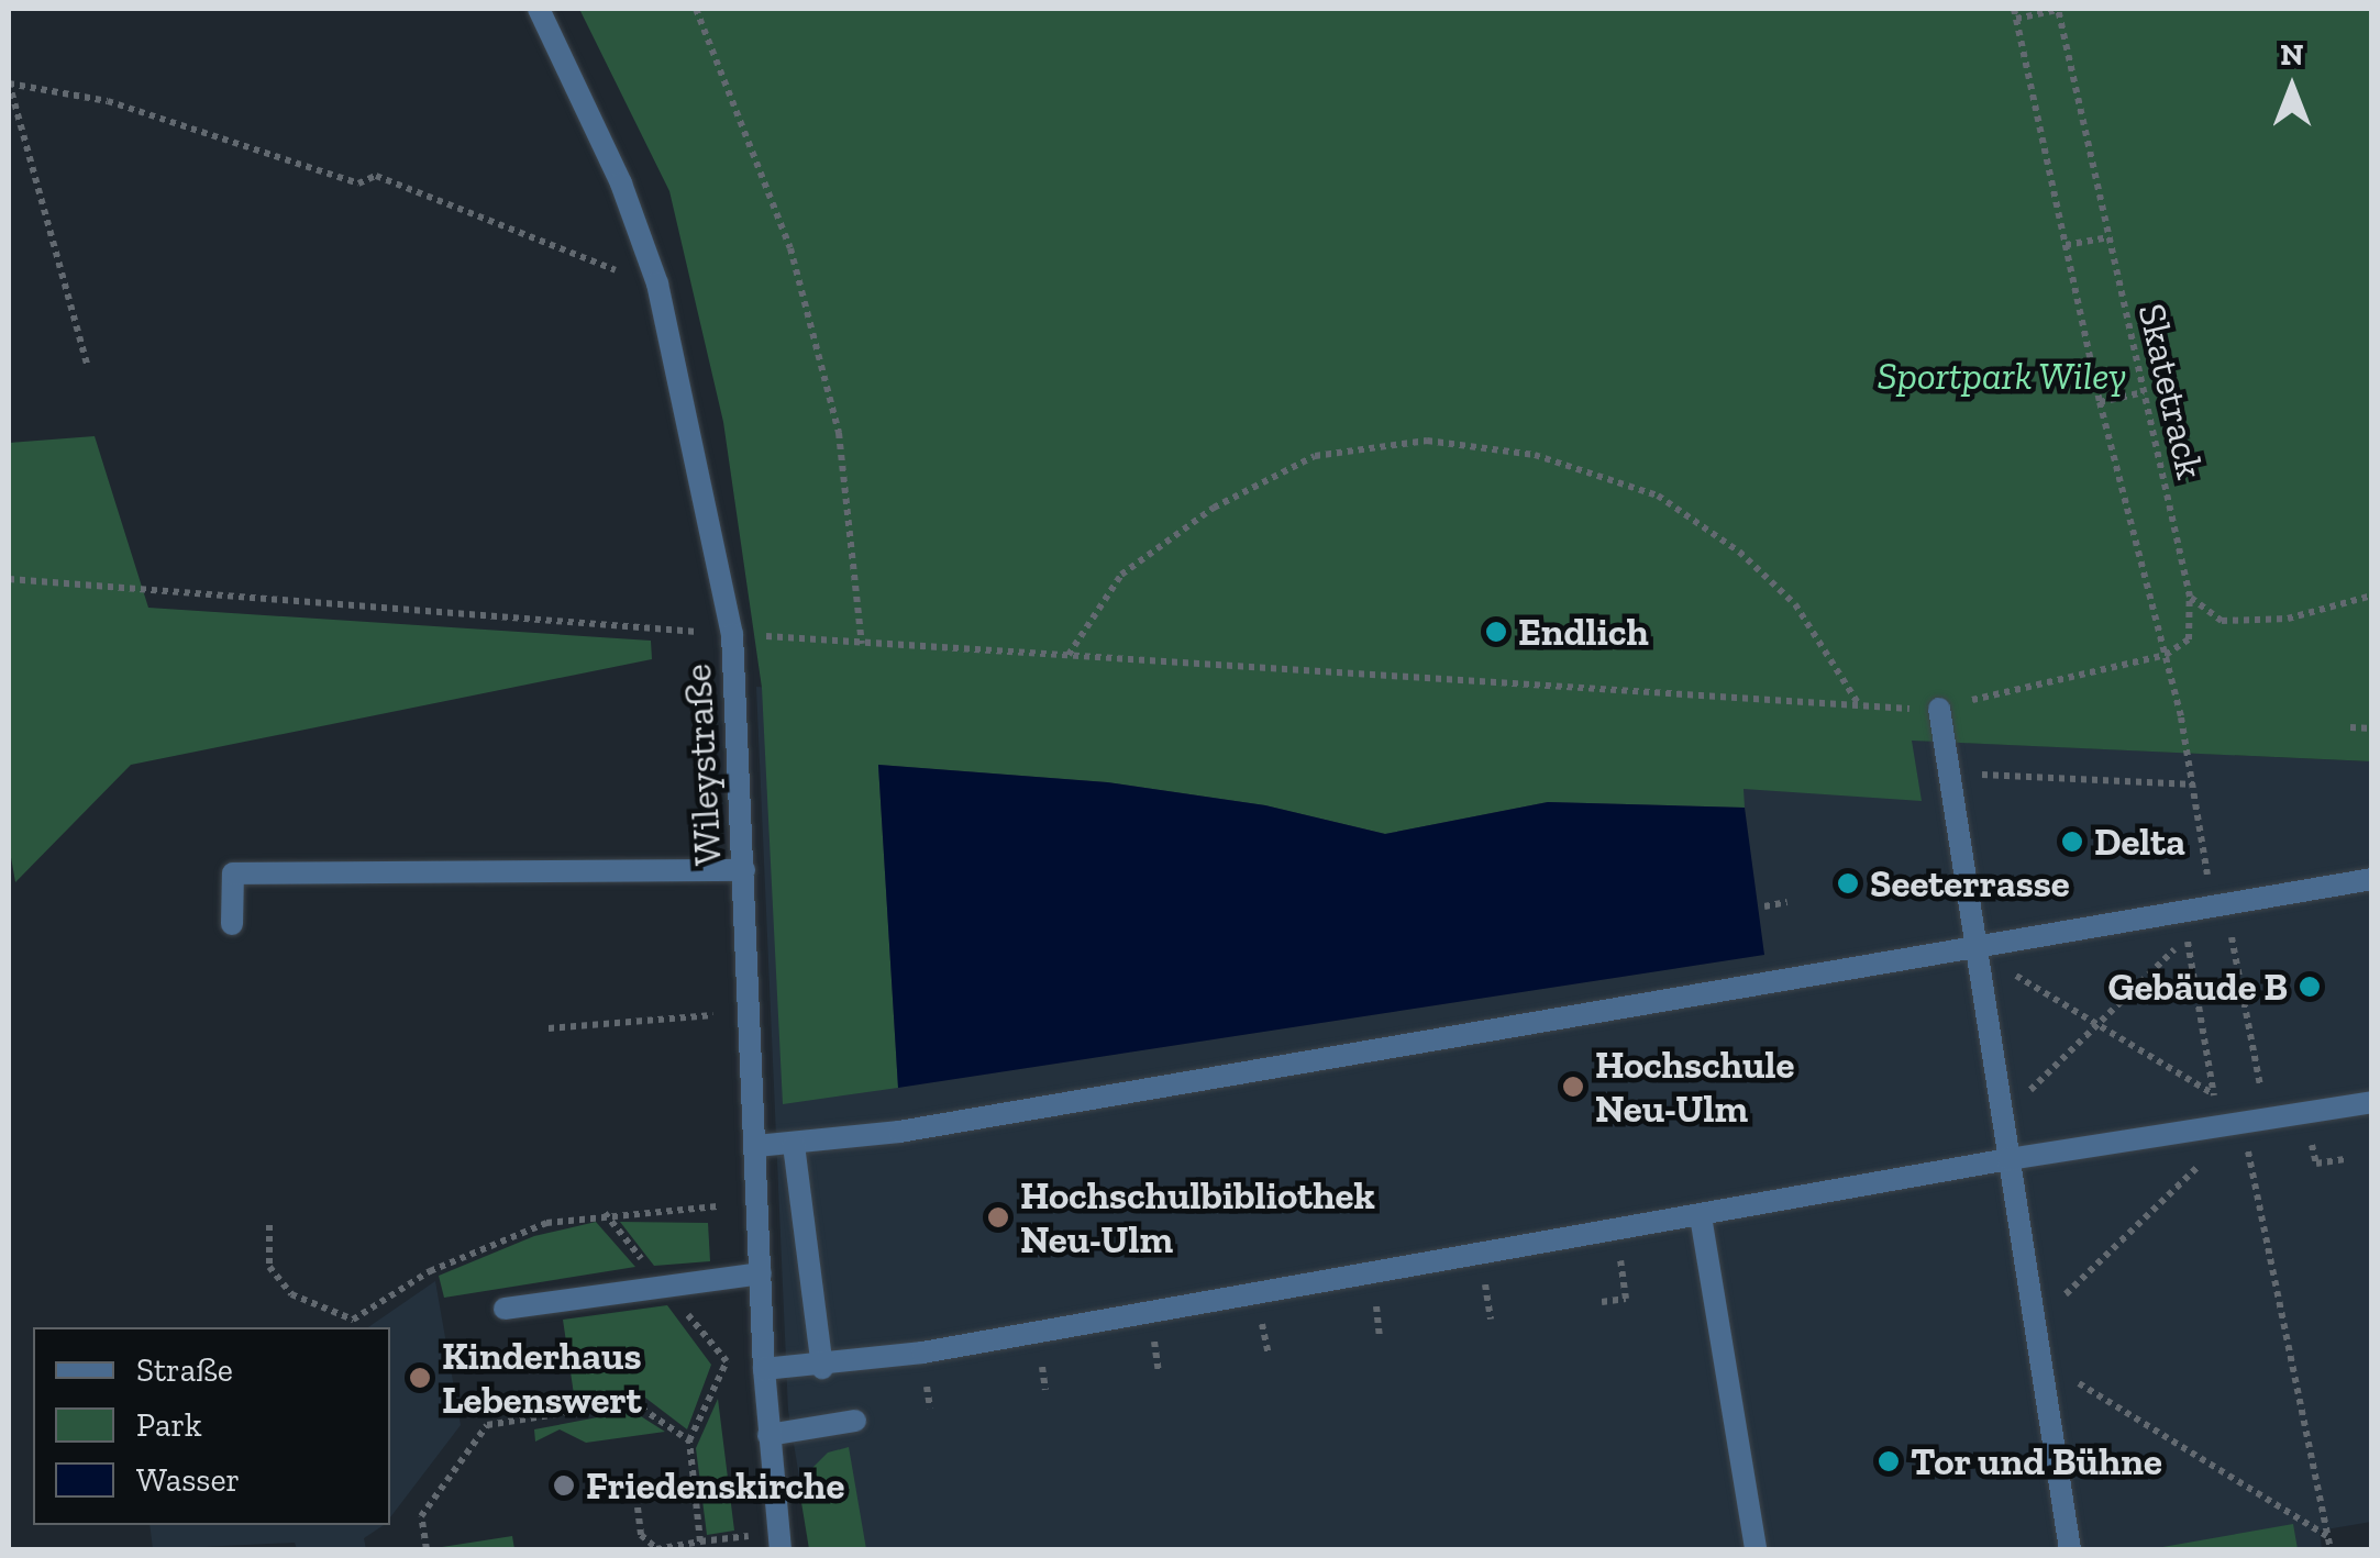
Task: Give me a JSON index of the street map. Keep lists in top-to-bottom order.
{
  "streets": {
    "street": ["Wileystraße"],
    "path": ["Skatetrack"]
  },
  "parks": ["Sportpark Wiley"],
  "places": [
    "Endlich",
    "Delta",
    "Seeterrasse",
    "Gebäude B",
    "Hochschule Neu-Ulm",
    "Hochschulbibliothek Neu-Ulm",
    "Kinderhaus Lebenswert",
    "Tor und Bühne",
    "Friedenskirche"
  ],
  "legend": ["Straße", "Park", "Wasser"],
  "north": "top"
}
